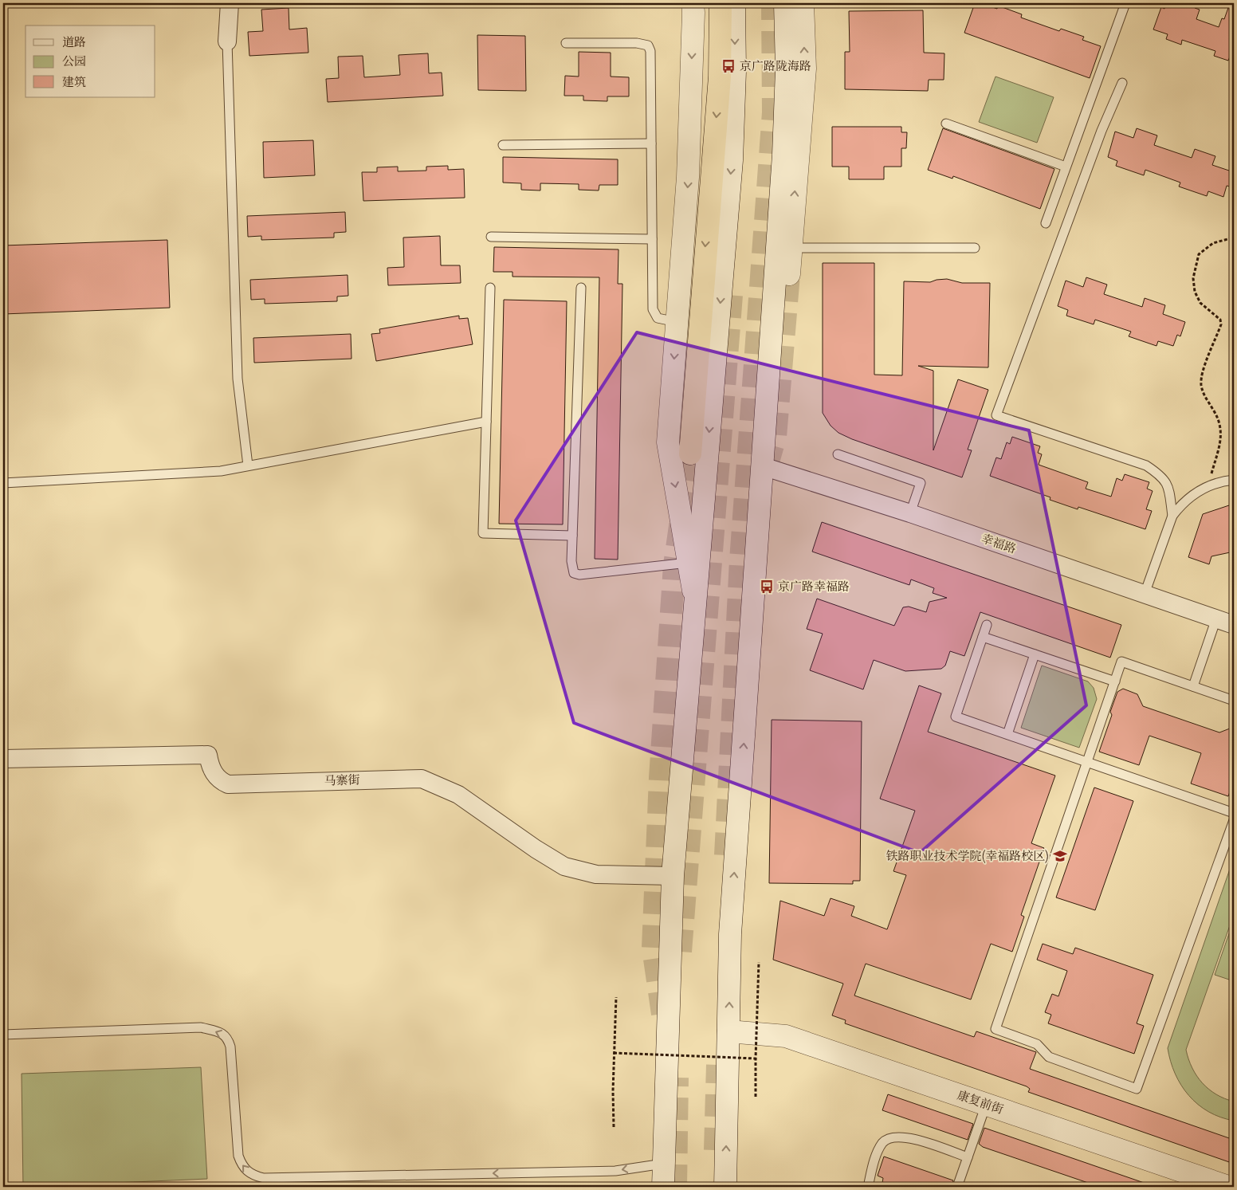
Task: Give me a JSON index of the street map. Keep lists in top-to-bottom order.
{
  "streets": {
    "main road": ["康复前街"],
    "street": ["幸福路", "马寨街"]
  },
  "places": {
    "bus stop": ["京广路陇海路", "京广路幸福路"],
    "school or university": ["铁路职业技术学院(幸福路校区)"]
  },
  "legend": ["道路", "公园", "建筑"]
}
